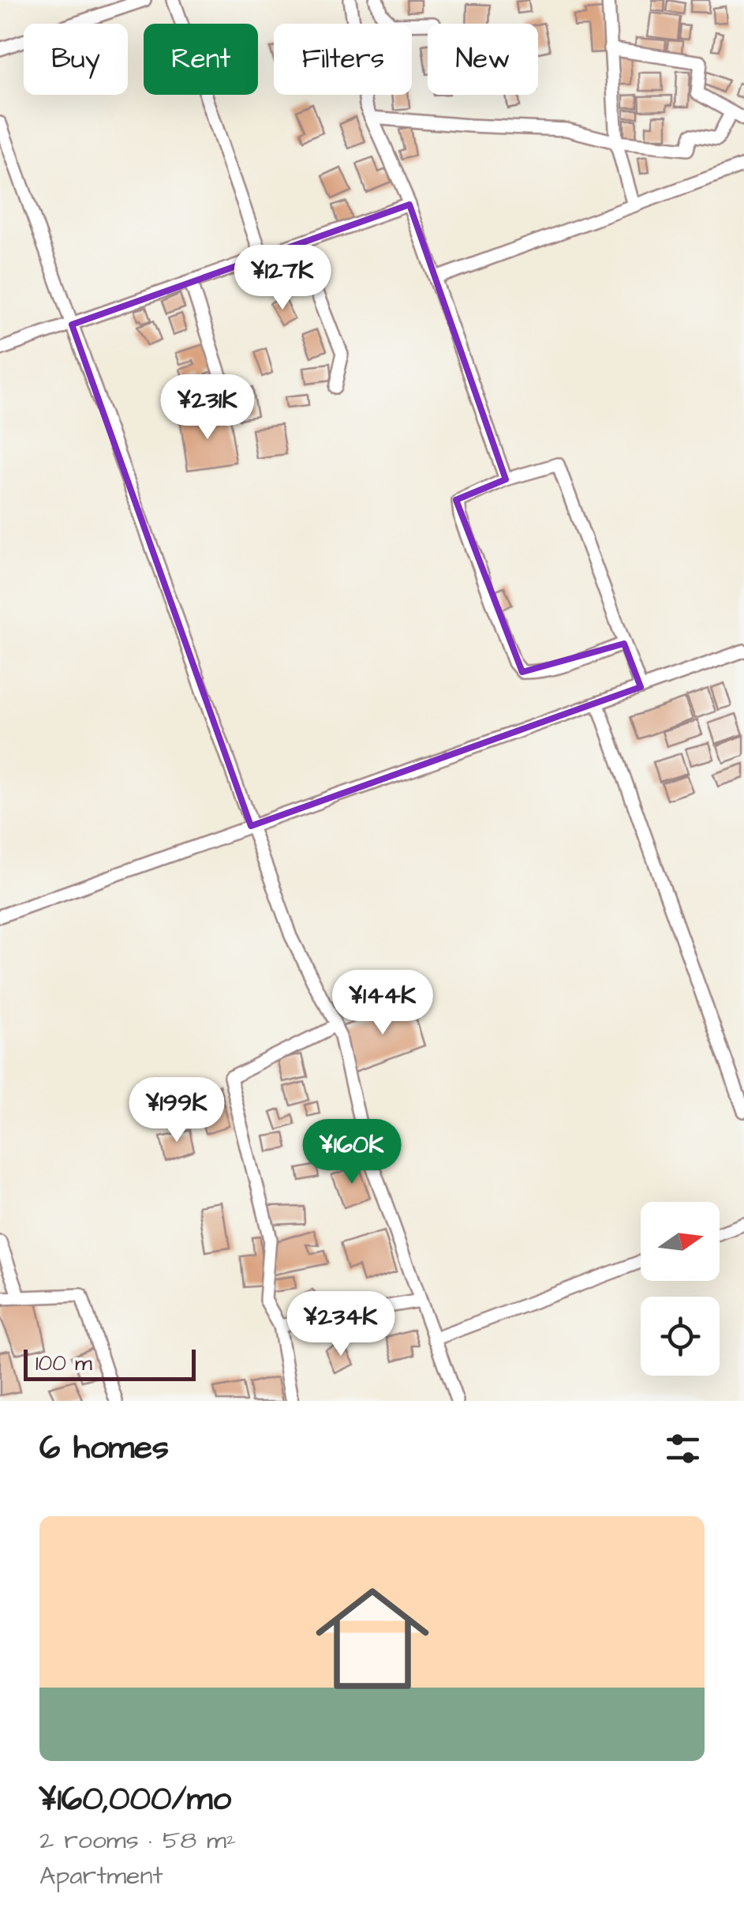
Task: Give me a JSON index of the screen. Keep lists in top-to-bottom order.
{
  "scale_bar": "100 m",
  "north": "right",
  "page": {
    "chip": [
      "Buy",
      "Rent",
      "Filters",
      "New"
    ],
    "price": [
      "¥127K",
      "¥231K",
      "¥144K",
      "¥199K",
      "¥160K",
      "¥234K"
    ],
    "scale": "100 m",
    "heading": "6 homes",
    "list": [
      {
        "name": "¥160,000/mo",
        "note": "2 rooms · 58 m² · Apartment"
      }
    ]
  }
}
